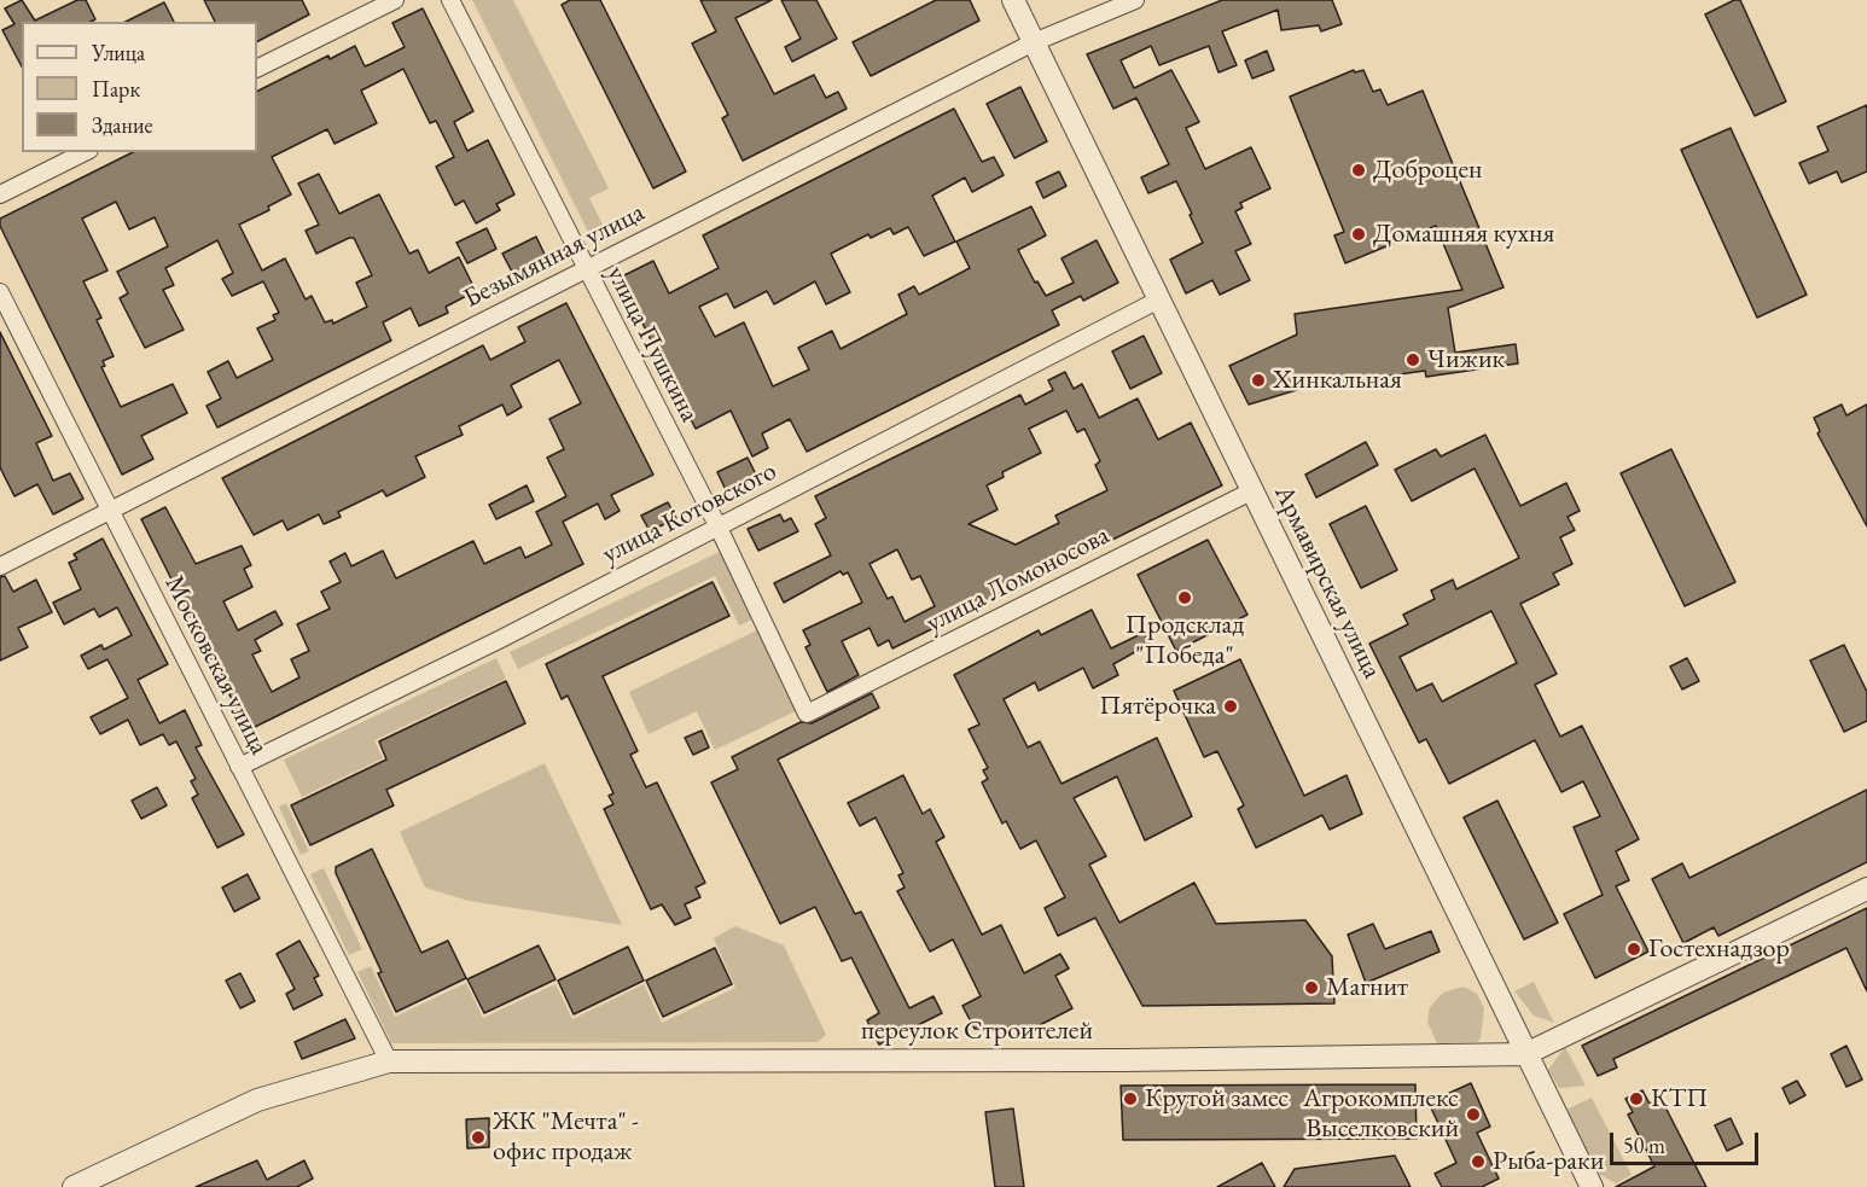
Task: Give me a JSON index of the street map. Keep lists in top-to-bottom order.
{
  "streets": {
    "street": [
      "Безымянная улица",
      "улица Пушкина",
      "улица Котовского",
      "улица Ломоносова",
      "Армавирская улица",
      "Московская улица",
      "переулок Строителей"
    ]
  },
  "crossings": [
    ["Безымянная улица", "улица Пушкина"],
    ["Безымянная улица", "Армавирская улица"],
    ["Безымянная улица", "Московская улица"],
    ["улица Пушкина", "улица Котовского"],
    ["улица Пушкина", "улица Ломоносова"],
    ["улица Котовского", "Армавирская улица"],
    ["улица Котовского", "Московская улица"],
    ["улица Ломоносова", "Армавирская улица"],
    ["Армавирская улица", "переулок Строителей"],
    ["Московская улица", "переулок Строителей"]
  ],
  "places": [
    "Доброцен",
    "Домашняя кухня",
    "Чижик",
    "Хинкальная",
    "Продсклад \"Победа\"",
    "Пятёрочка",
    "Гостехнадзор",
    "Магнит",
    "Крутой замес",
    "КТП",
    "Агрокомплекс Выселковский",
    "ЖК \"Мечта\" - офис продаж",
    "Рыба-раки"
  ],
  "legend": ["Улица", "Парк", "Здание"],
  "scale_bar": "50 m"
}
